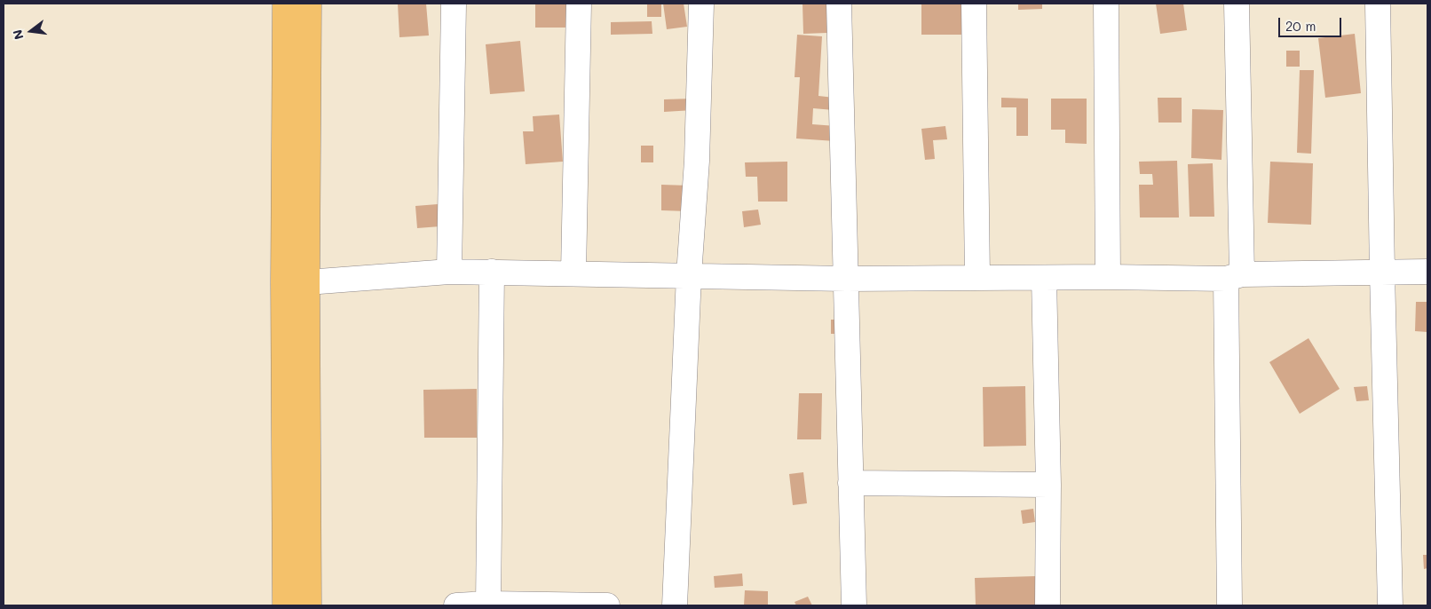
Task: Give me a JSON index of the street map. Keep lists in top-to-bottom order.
{
  "scale_bar": "20 m",
  "north": "left"
}
